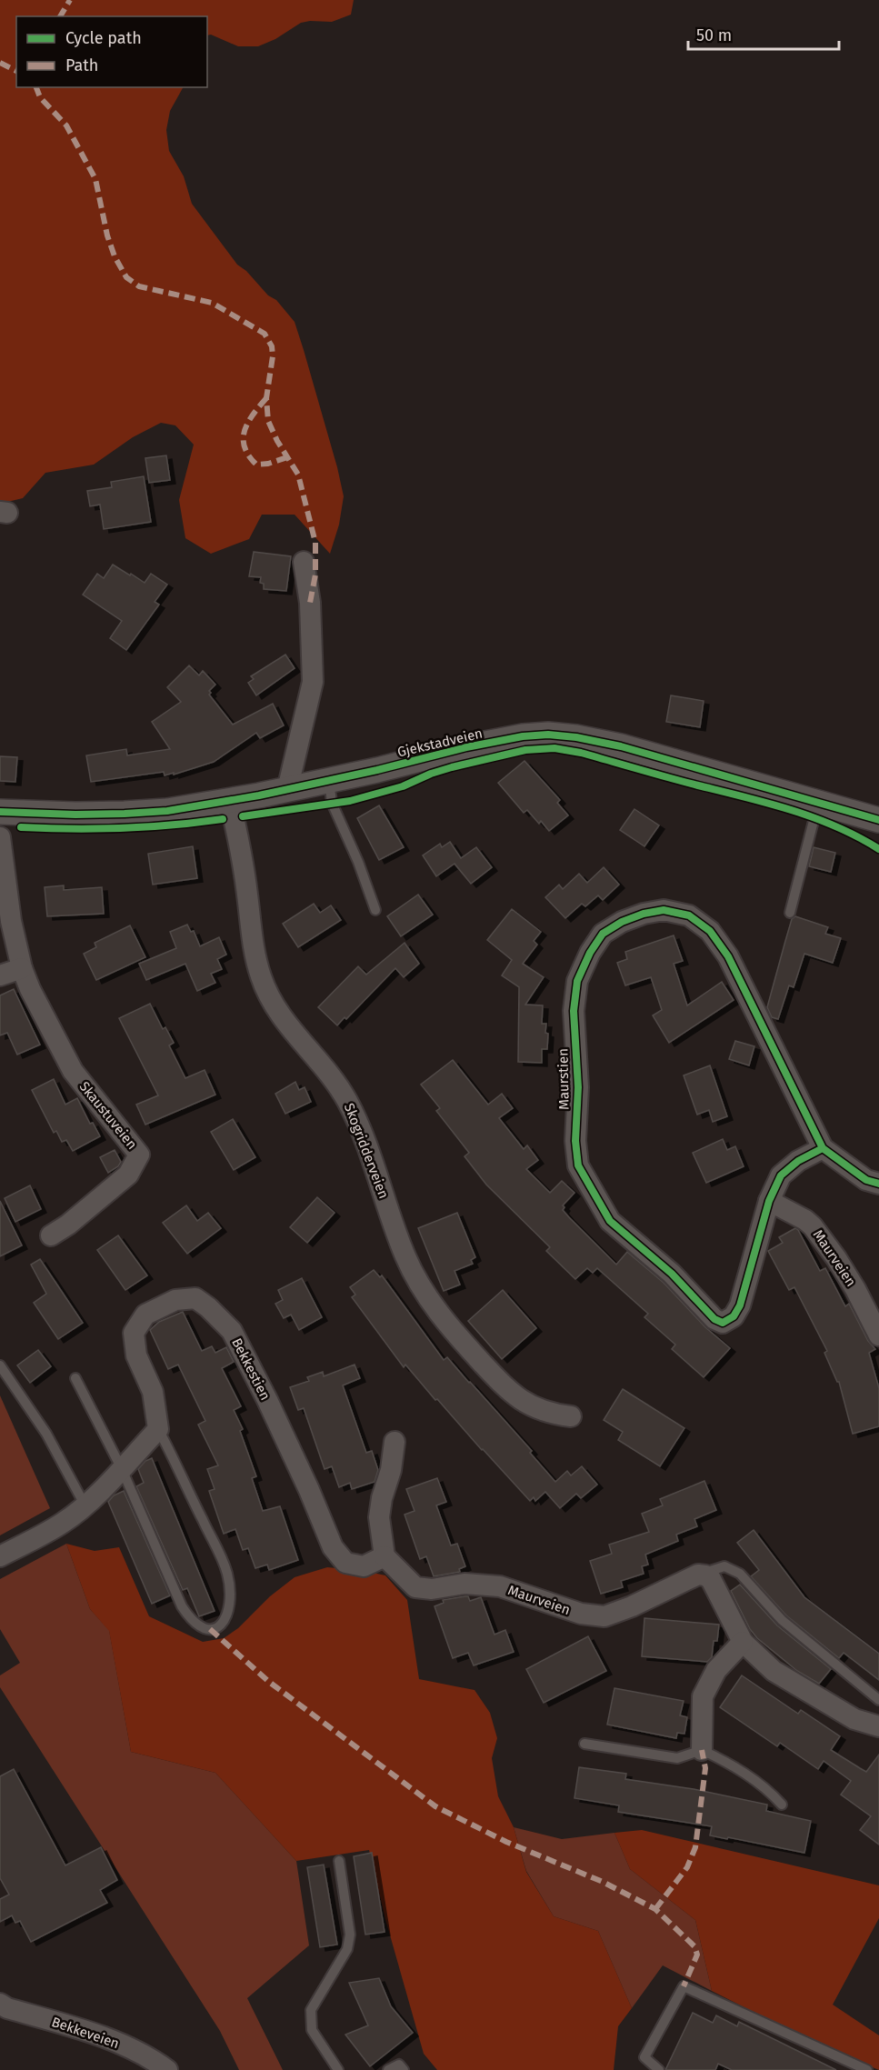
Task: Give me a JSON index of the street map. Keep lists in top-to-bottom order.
{
  "streets": {
    "street": [
      "Gjekstadveien",
      "Maurstien",
      "Skaustuveien",
      "Skogridderveien",
      "Maurveien",
      "Bekkestien",
      "Bekkeveien"
    ]
  },
  "crossings": [
    ["Gjekstadveien", "Skogridderveien"],
    ["Maurstien", "Maurveien"],
    ["Maurveien", "Bekkestien"]
  ],
  "legend": ["Cycle path", "Path"],
  "scale_bar": "50 m"
}
